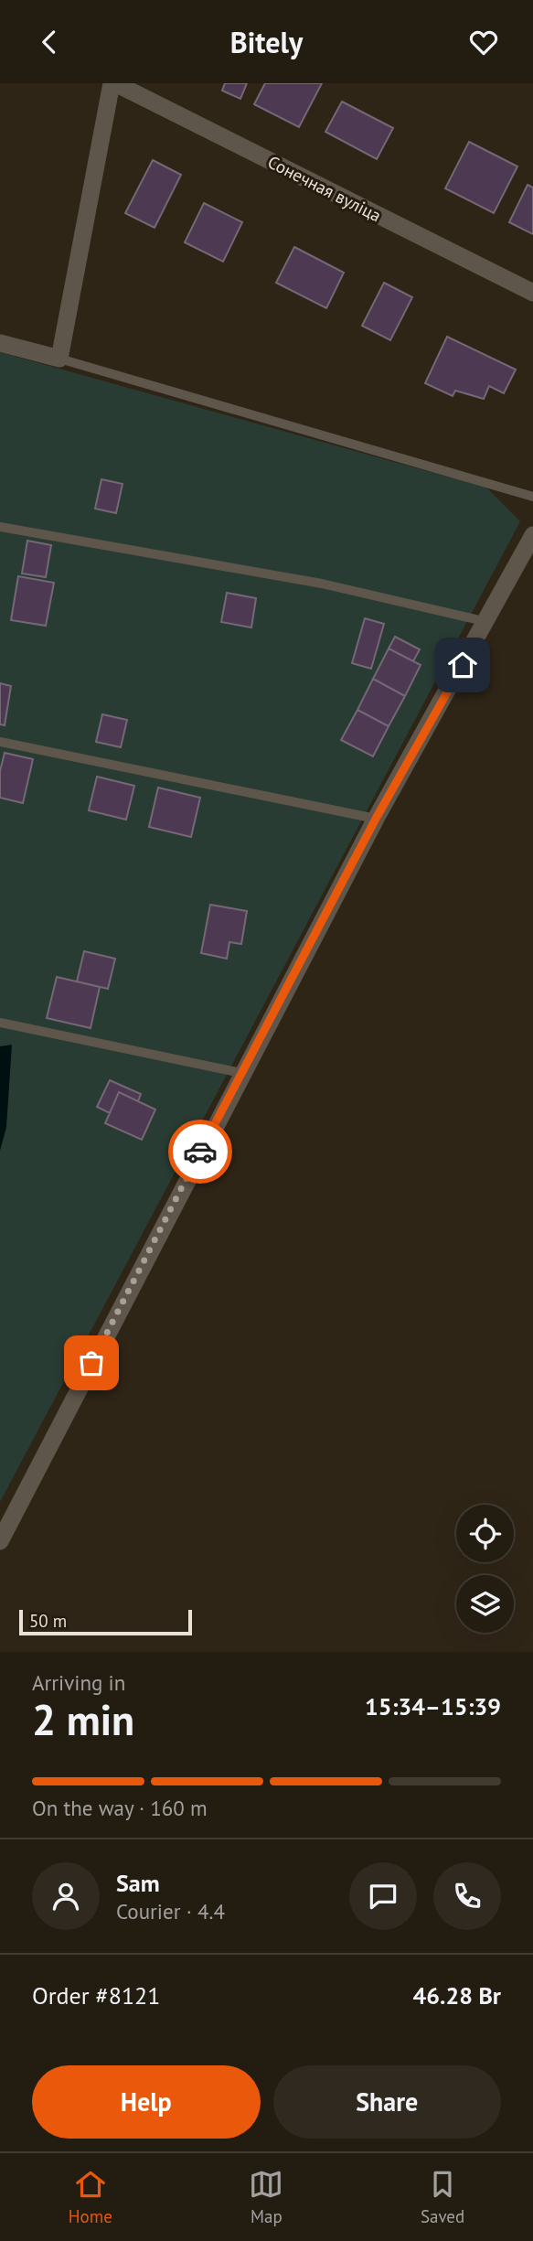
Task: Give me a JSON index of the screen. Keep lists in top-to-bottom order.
{
  "streets": {
    "street": ["Сонечная вуліца"]
  },
  "scale_bar": "50 m",
  "page": {
    "header": "Bitely",
    "scale": "50 m",
    "heading": ["2 min", "Arriving in", "15:34–15:39"],
    "panel": [
      "Sam",
      "Courier · 4.4",
      "Order #8121",
      "46.28 Br"
    ],
    "bar": "On the way · 160 m",
    "buttons": ["Help", "Share"],
    "tabs": ["Home", "Map", "Saved"]
  }
}
